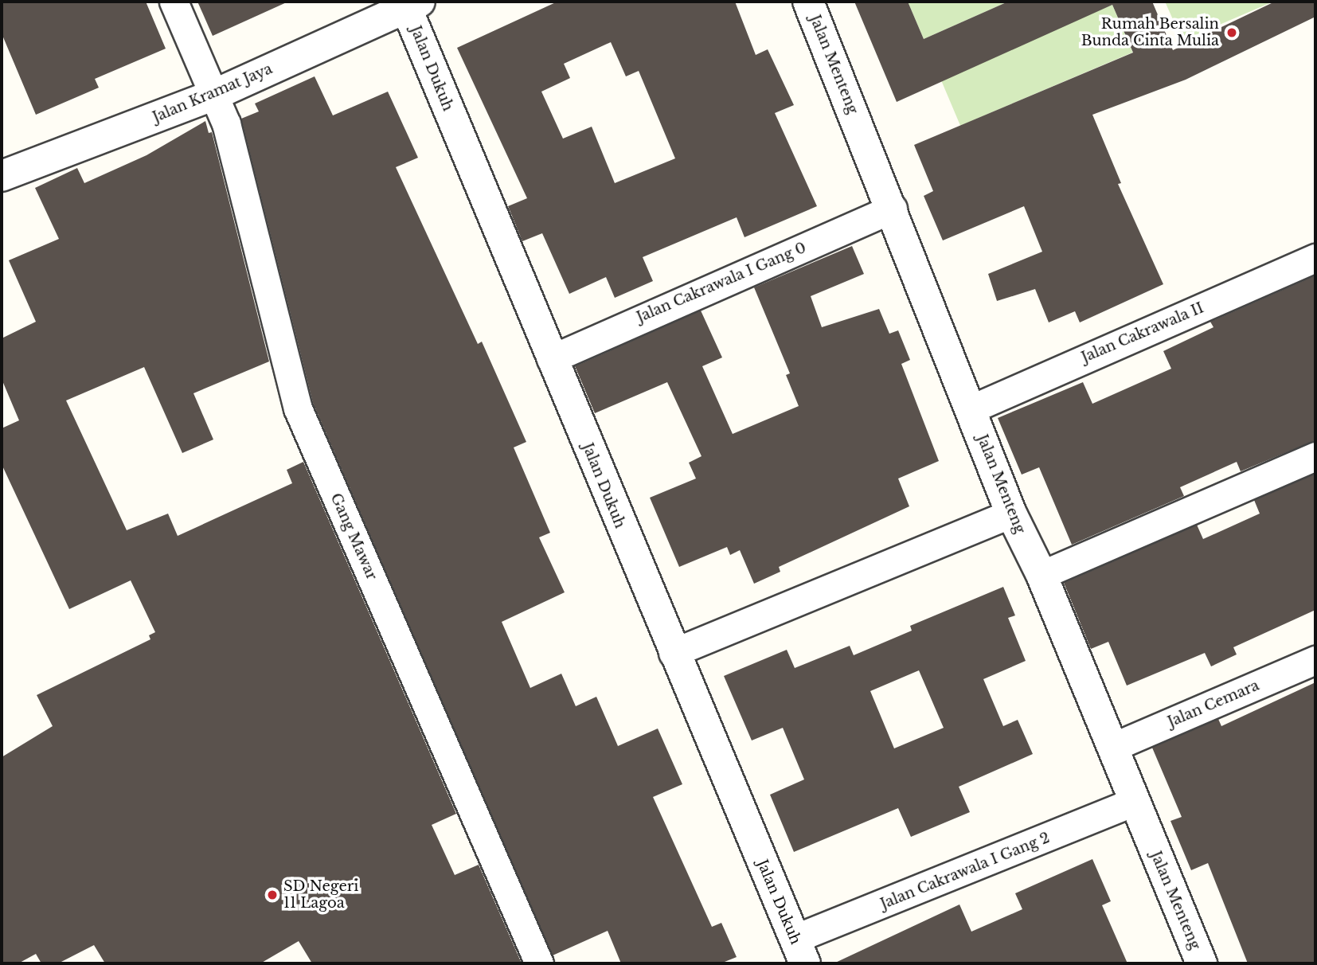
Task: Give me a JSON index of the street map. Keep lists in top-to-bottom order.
{
  "streets": {
    "street": [
      "Jalan Menteng",
      "Jalan Dukuh",
      "Jalan Kramat Jaya",
      "Jalan Cakrawala I Gang 0",
      "Jalan Cakrawala II",
      "Gang Mawar",
      "Jalan Cemara",
      "Jalan Cakrawala I Gang 2"
    ]
  },
  "crossings": [
    ["Jalan Menteng", "Jalan Cakrawala I Gang 0"],
    ["Jalan Menteng", "Jalan Cakrawala II"],
    ["Jalan Menteng", "Jalan Cemara"],
    ["Jalan Menteng", "Jalan Cakrawala I Gang 2"],
    ["Jalan Dukuh", "Jalan Kramat Jaya"],
    ["Jalan Dukuh", "Jalan Cakrawala I Gang 0"],
    ["Jalan Dukuh", "Jalan Cakrawala I Gang 2"],
    ["Jalan Kramat Jaya", "Gang Mawar"]
  ],
  "places": ["Rumah Bersalin Bunda Cinta Mulia", "SD Negeri 11 Lagoa"]
}
